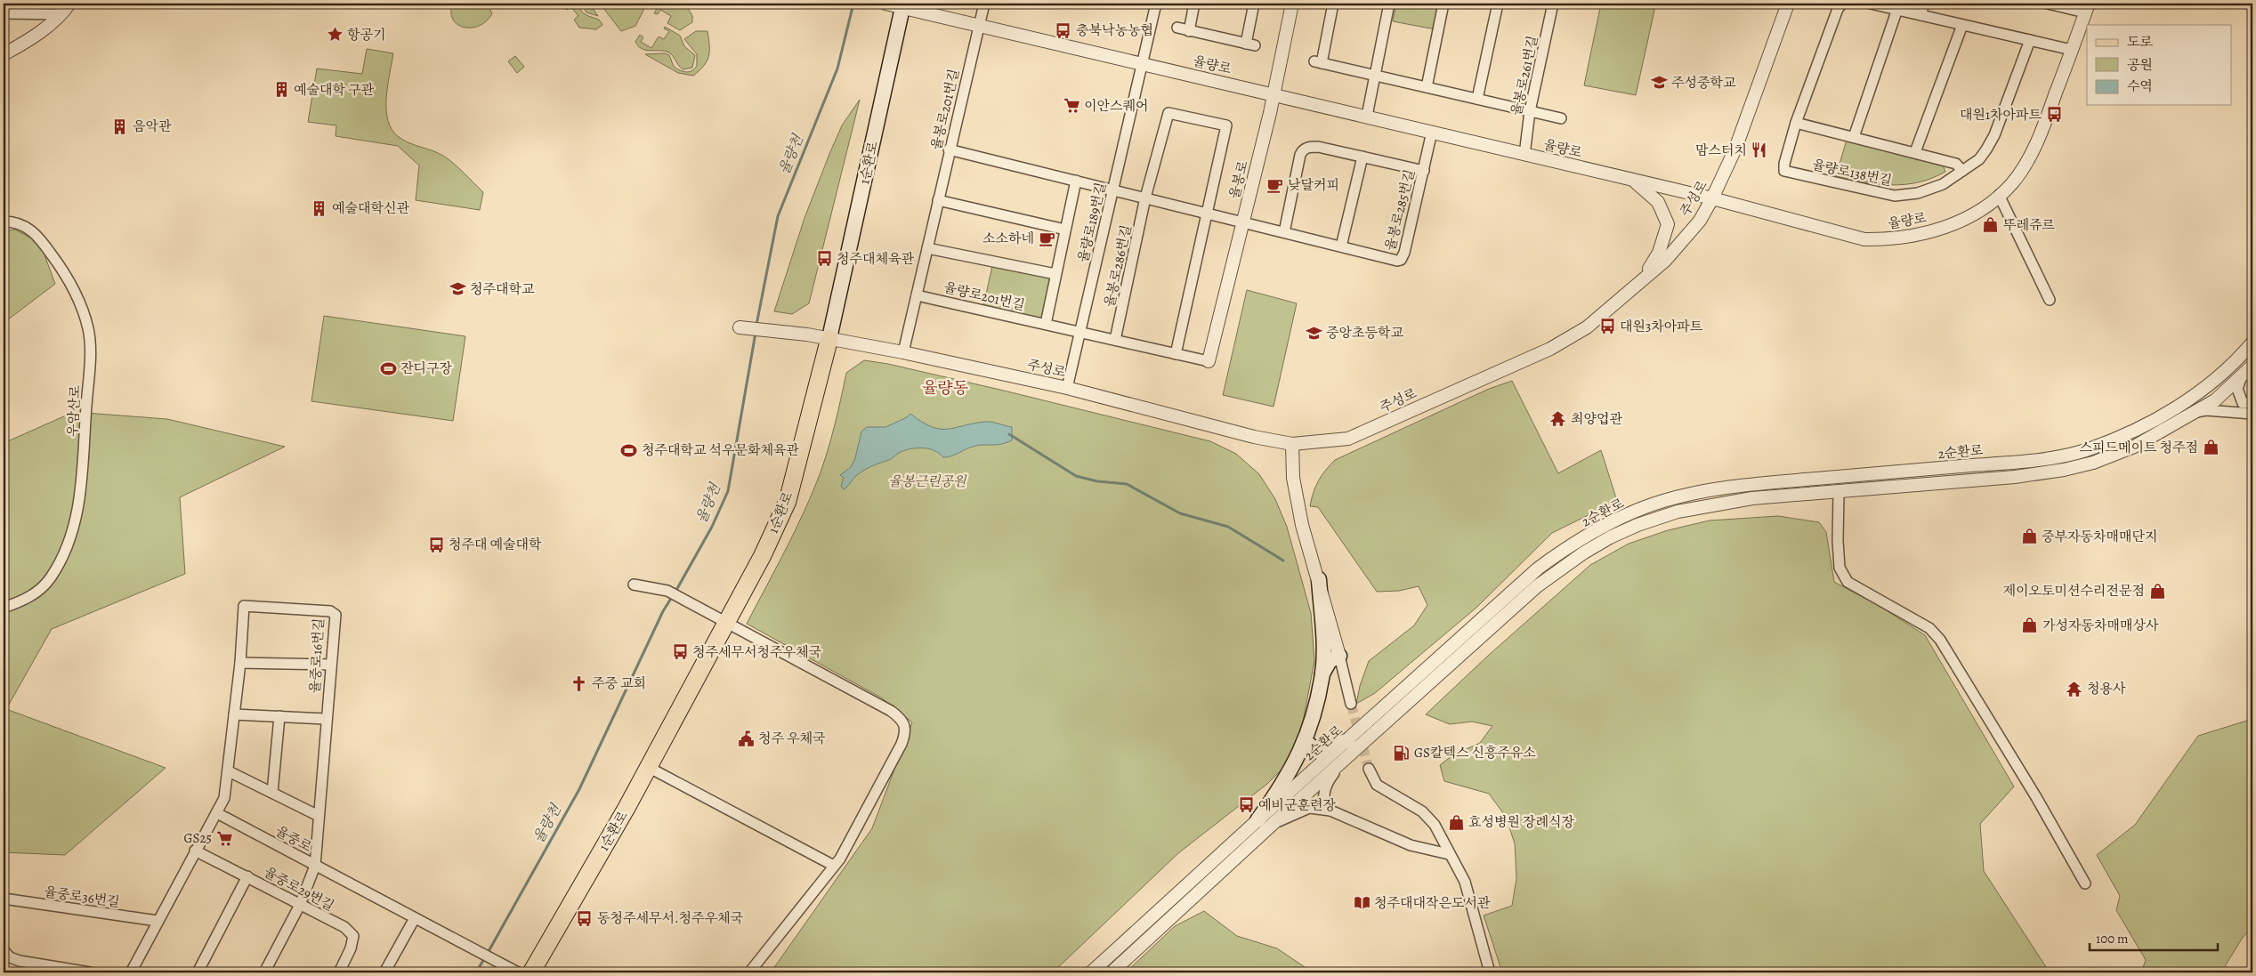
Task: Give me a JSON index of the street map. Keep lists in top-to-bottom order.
{
  "streets": {
    "main road": ["1순환로"],
    "street": [
      "율량로",
      "율봉로261번길",
      "율봉로201번길",
      "율량로138번길",
      "율봉로",
      "주성로",
      "율봉로285번길",
      "율량로189번길",
      "율봉로286번길",
      "율량로201번길",
      "우암산로",
      "2순환로",
      "율중로16번길",
      "율중로",
      "율중로29번길",
      "율중로36번길"
    ]
  },
  "crossings": [
    ["율량로", "율봉로261번길"],
    ["율량로", "율봉로201번길"],
    ["율량로", "1순환로"],
    ["율량로", "율봉로"],
    ["율량로", "주성로"],
    ["율량로", "율봉로285번길"],
    ["율량로", "율량로189번길"],
    ["율봉로201번길", "주성로"],
    ["율봉로201번길", "율량로201번길"],
    ["1순환로", "주성로"],
    ["율봉로", "율봉로285번길"],
    ["율봉로", "율량로201번길"],
    ["주성로", "율량로189번길"],
    ["율량로189번길", "율량로201번길"],
    ["율봉로286번길", "율량로201번길"],
    ["율중로16번길", "율중로"],
    ["율중로16번길", "율중로29번길"]
  ],
  "districts": ["율량동"],
  "water": ["율량천"],
  "parks": ["율봉근린공원"],
  "places": {
    "bus stop": [
      "충북낙농농협",
      "대원1차아파트",
      "청주대체육관",
      "대원3차아파트",
      "청주대 예술대학",
      "청주세무서청주우체국",
      "예비군훈련장",
      "동청주세무서.청주우체국"
    ],
    "place": ["항공기"],
    "school or university": ["주성중학교", "청주대학교", "중앙초등학교"],
    "building": ["예술대학 구관", "음악관", "예술대학신관"],
    "supermarket": ["이안스퀘어", "GS25"],
    "restaurant": ["맘스터치"],
    "cafe": ["낮달커피", "소소하네"],
    "shop": [
      "뚜레쥬르",
      "스피드메이트 청주점",
      "중부자동차매매단지",
      "제이오토미션수리전문점",
      "가성자동차매매상사",
      "효성병원 장례식장"
    ],
    "sports": ["잔디구장", "청주대학교 석우문화체육관"],
    "temple": ["최양업관", "청용사"],
    "church": ["주중 교회"],
    "public building": ["청주 우체국"],
    "fuel station": ["GS칼텍스 신흥주유소"],
    "library": ["청주대대작은도서관"]
  },
  "legend": ["도로", "공원", "수역"],
  "scale_bar": "100 m"
}
